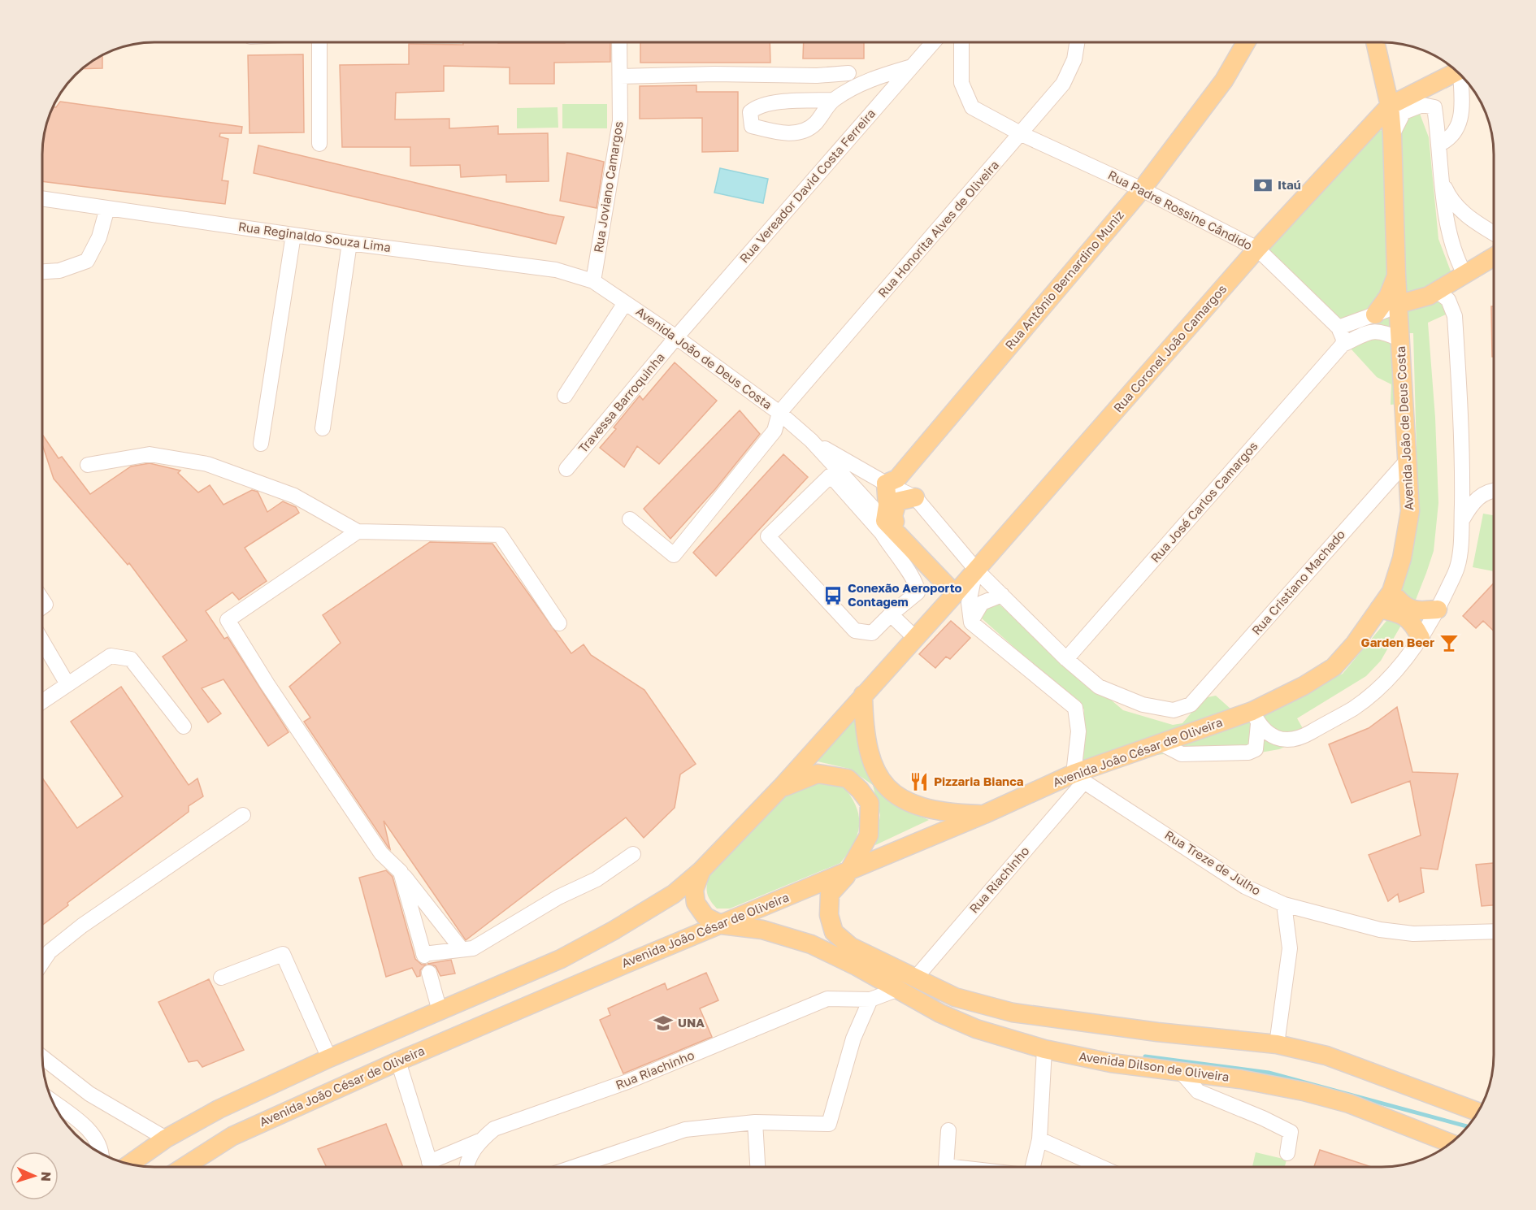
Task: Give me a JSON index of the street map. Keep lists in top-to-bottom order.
{
  "streets": {
    "main road": [
      "Rua Antônio Bernardino Muniz",
      "Rua Coronel João Camargos",
      "Avenida João de Deus Costa",
      "Avenida João César de Oliveira",
      "Avenida Dilson de Oliveira"
    ],
    "street": [
      "Rua Vereador David Costa Ferreira",
      "Rua Joviano Camargos",
      "Rua Padre Rossine Cândido",
      "Rua Honorita Alves de Oliveira",
      "Rua Reginaldo Souza Lima",
      "Travessa Barroquinha",
      "Rua José Carlos Camargos",
      "Rua Cristiano Machado",
      "Rua Treze de Julho",
      "Rua Riachinho"
    ]
  },
  "crossings": [
    ["Rua Vereador David Costa Ferreira", "Avenida João de Deus Costa"],
    ["Rua Vereador David Costa Ferreira", "Travessa Barroquinha"],
    ["Rua Joviano Camargos", "Rua Reginaldo Souza Lima"],
    ["Rua Joviano Camargos", "Avenida João de Deus Costa"],
    ["Rua Padre Rossine Cândido", "Rua Honorita Alves de Oliveira"],
    ["Rua Padre Rossine Cândido", "Rua Antônio Bernardino Muniz"],
    ["Rua Padre Rossine Cândido", "Rua Coronel João Camargos"],
    ["Rua Honorita Alves de Oliveira", "Avenida João de Deus Costa"],
    ["Rua Reginaldo Souza Lima", "Avenida João de Deus Costa"],
    ["Rua Antônio Bernardino Muniz", "Avenida João de Deus Costa"],
    ["Rua Coronel João Camargos", "Avenida João de Deus Costa"],
    ["Avenida João de Deus Costa", "Travessa Barroquinha"],
    ["Avenida João de Deus Costa", "Rua José Carlos Camargos"],
    ["Avenida João de Deus Costa", "Rua Cristiano Machado"],
    ["Avenida João de Deus Costa", "Avenida João César de Oliveira"],
    ["Avenida João César de Oliveira", "Rua Treze de Julho"],
    ["Avenida João César de Oliveira", "Rua Riachinho"],
    ["Avenida João César de Oliveira", "Avenida Dilson de Oliveira"],
    ["Rua Treze de Julho", "Rua Riachinho"],
    ["Rua Riachinho", "Avenida Dilson de Oliveira"]
  ],
  "places": {
    "bank": ["Itaú"],
    "bus stop": ["Conexão Aeroporto Contagem"],
    "bar": ["Garden Beer"],
    "restaurant": ["Pizzaria Bianca"],
    "school or university": ["UNA"]
  },
  "north": "right"
}
